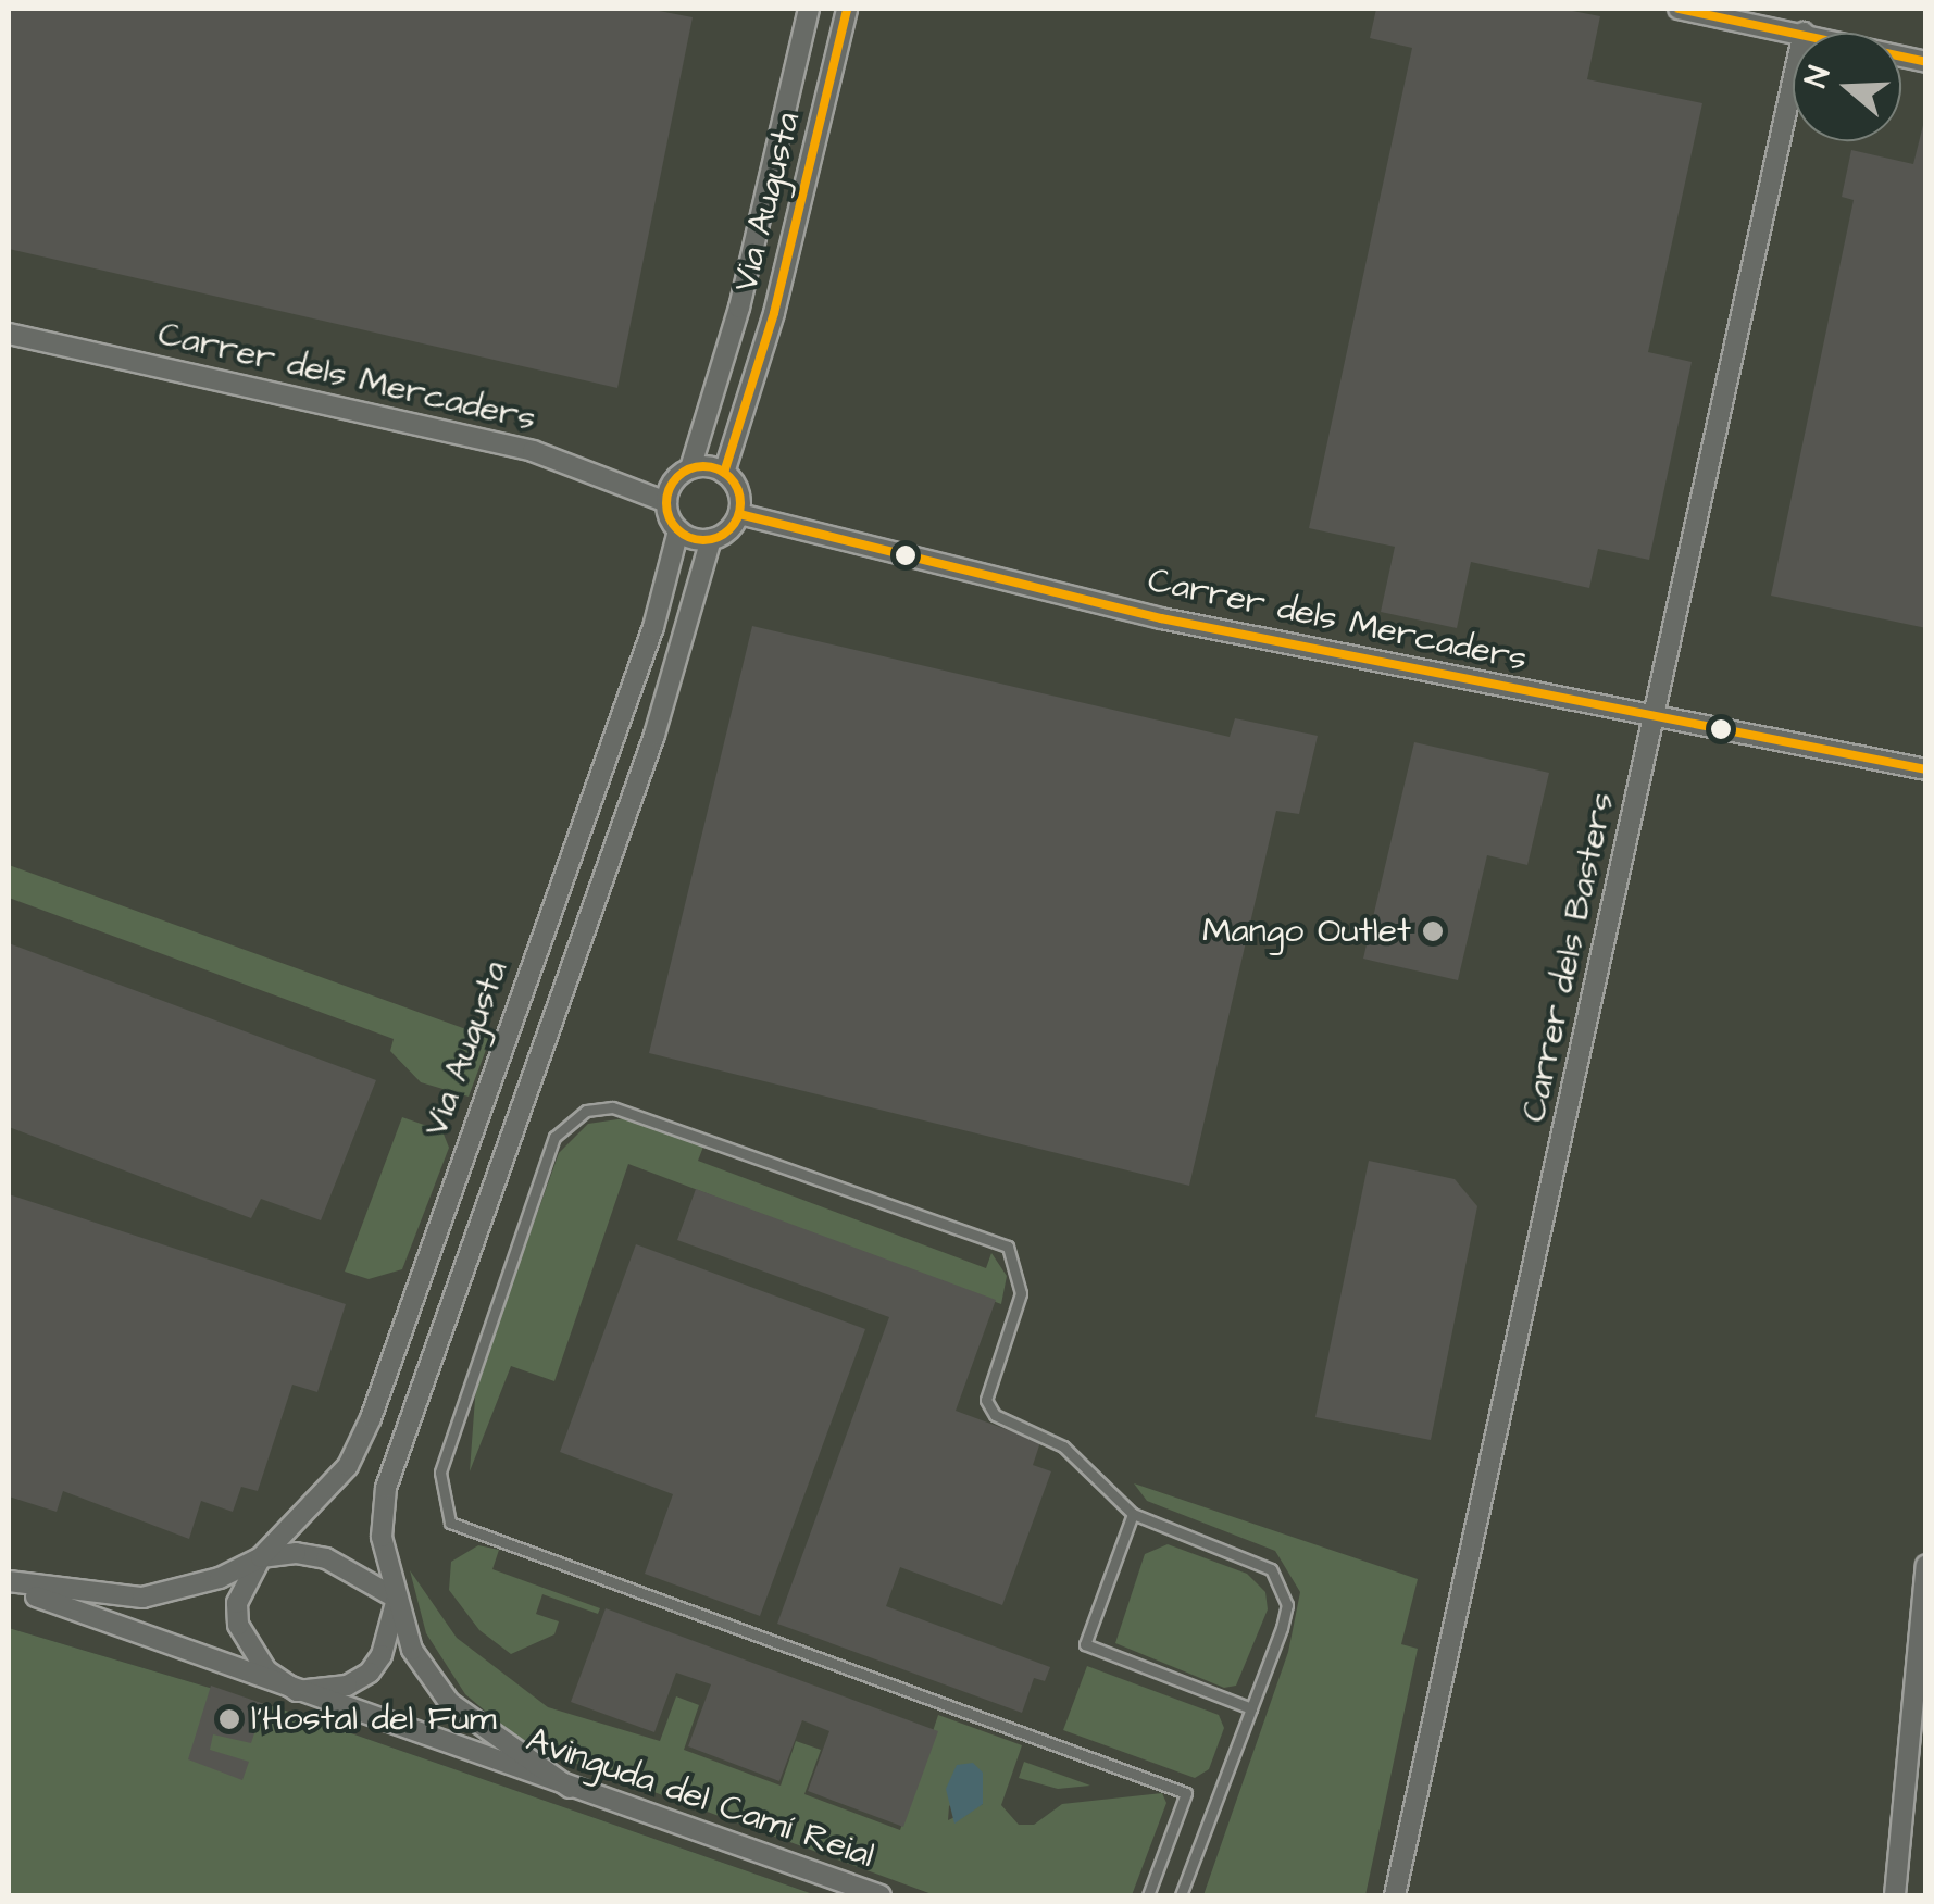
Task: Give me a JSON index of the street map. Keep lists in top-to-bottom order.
{
  "streets": {
    "street": [
      "Via Augusta",
      "Carrer dels Mercaders",
      "Carrer dels Basters",
      "Avinguda del Camí Reial"
    ]
  },
  "crossings": [
    ["Via Augusta", "Carrer dels Mercaders"],
    ["Via Augusta", "Avinguda del Camí Reial"],
    ["Carrer dels Mercaders", "Carrer dels Basters"]
  ],
  "places": ["Mango Outlet", "l'Hostal del Fum"],
  "north": "left"
}
